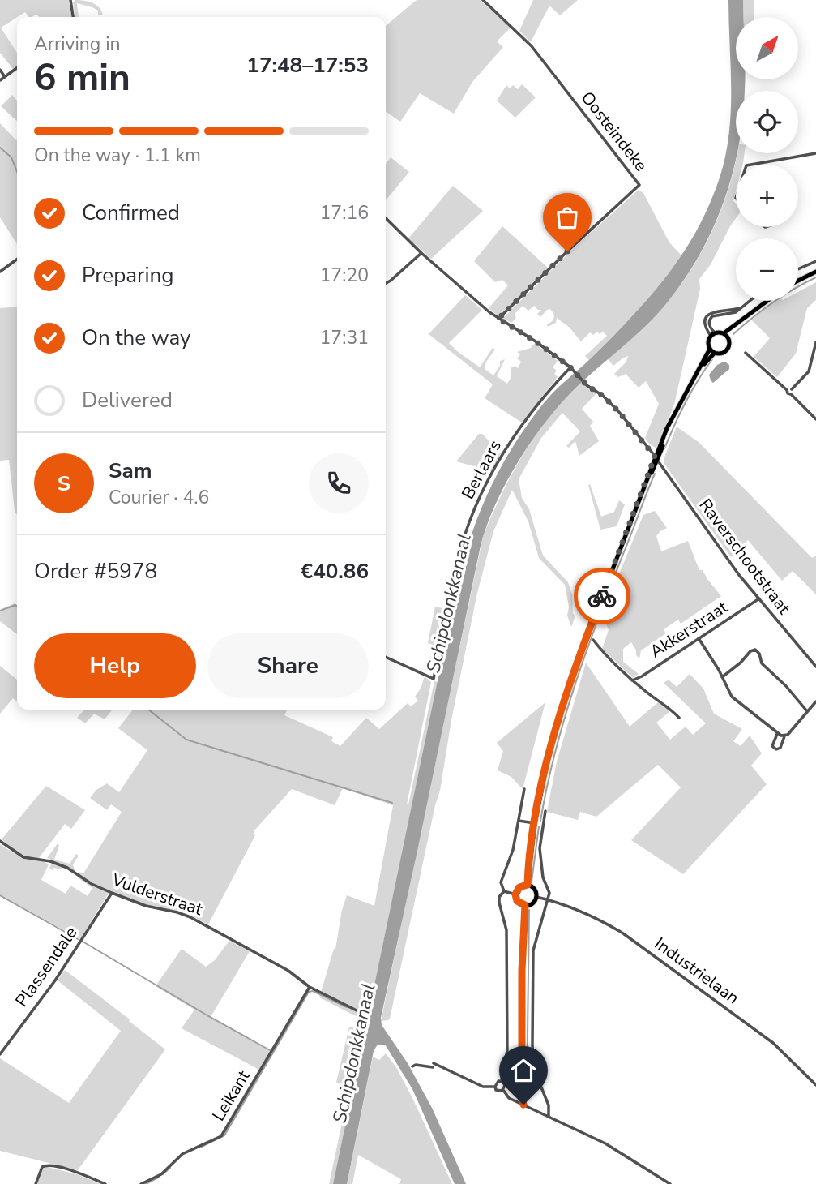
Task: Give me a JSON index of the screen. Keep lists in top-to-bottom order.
{
  "streets": {
    "street": [
      "Oosteindeke",
      "Berlaars",
      "Raverschootstraat",
      "Akkerstraat",
      "Vulderstraat",
      "Plassendale",
      "Industrielaan",
      "Leikant"
    ]
  },
  "crossings": [
    ["Oosteindeke", "Raverschootstraat"],
    ["Berlaars", "Raverschootstraat"],
    ["Raverschootstraat", "Akkerstraat"],
    ["Vulderstraat", "Plassendale"],
    ["Vulderstraat", "Leikant"]
  ],
  "water": ["Schipdonkkanaal"],
  "north": "top right",
  "page": {
    "map_buttons": ["+", "−"],
    "heading": ["6 min", "Arriving in", "17:48–17:53"],
    "panel": [
      "Sam",
      "Courier · 4.6",
      "Order #5978",
      "€40.86"
    ],
    "bar": "On the way · 1.1 km",
    "list": [
      ["Confirmed", "17:16"],
      ["Preparing", "17:20"],
      ["On the way", "17:31"],
      "Delivered"
    ],
    "round": "S",
    "buttons": ["Help", "Share"]
  }
}
